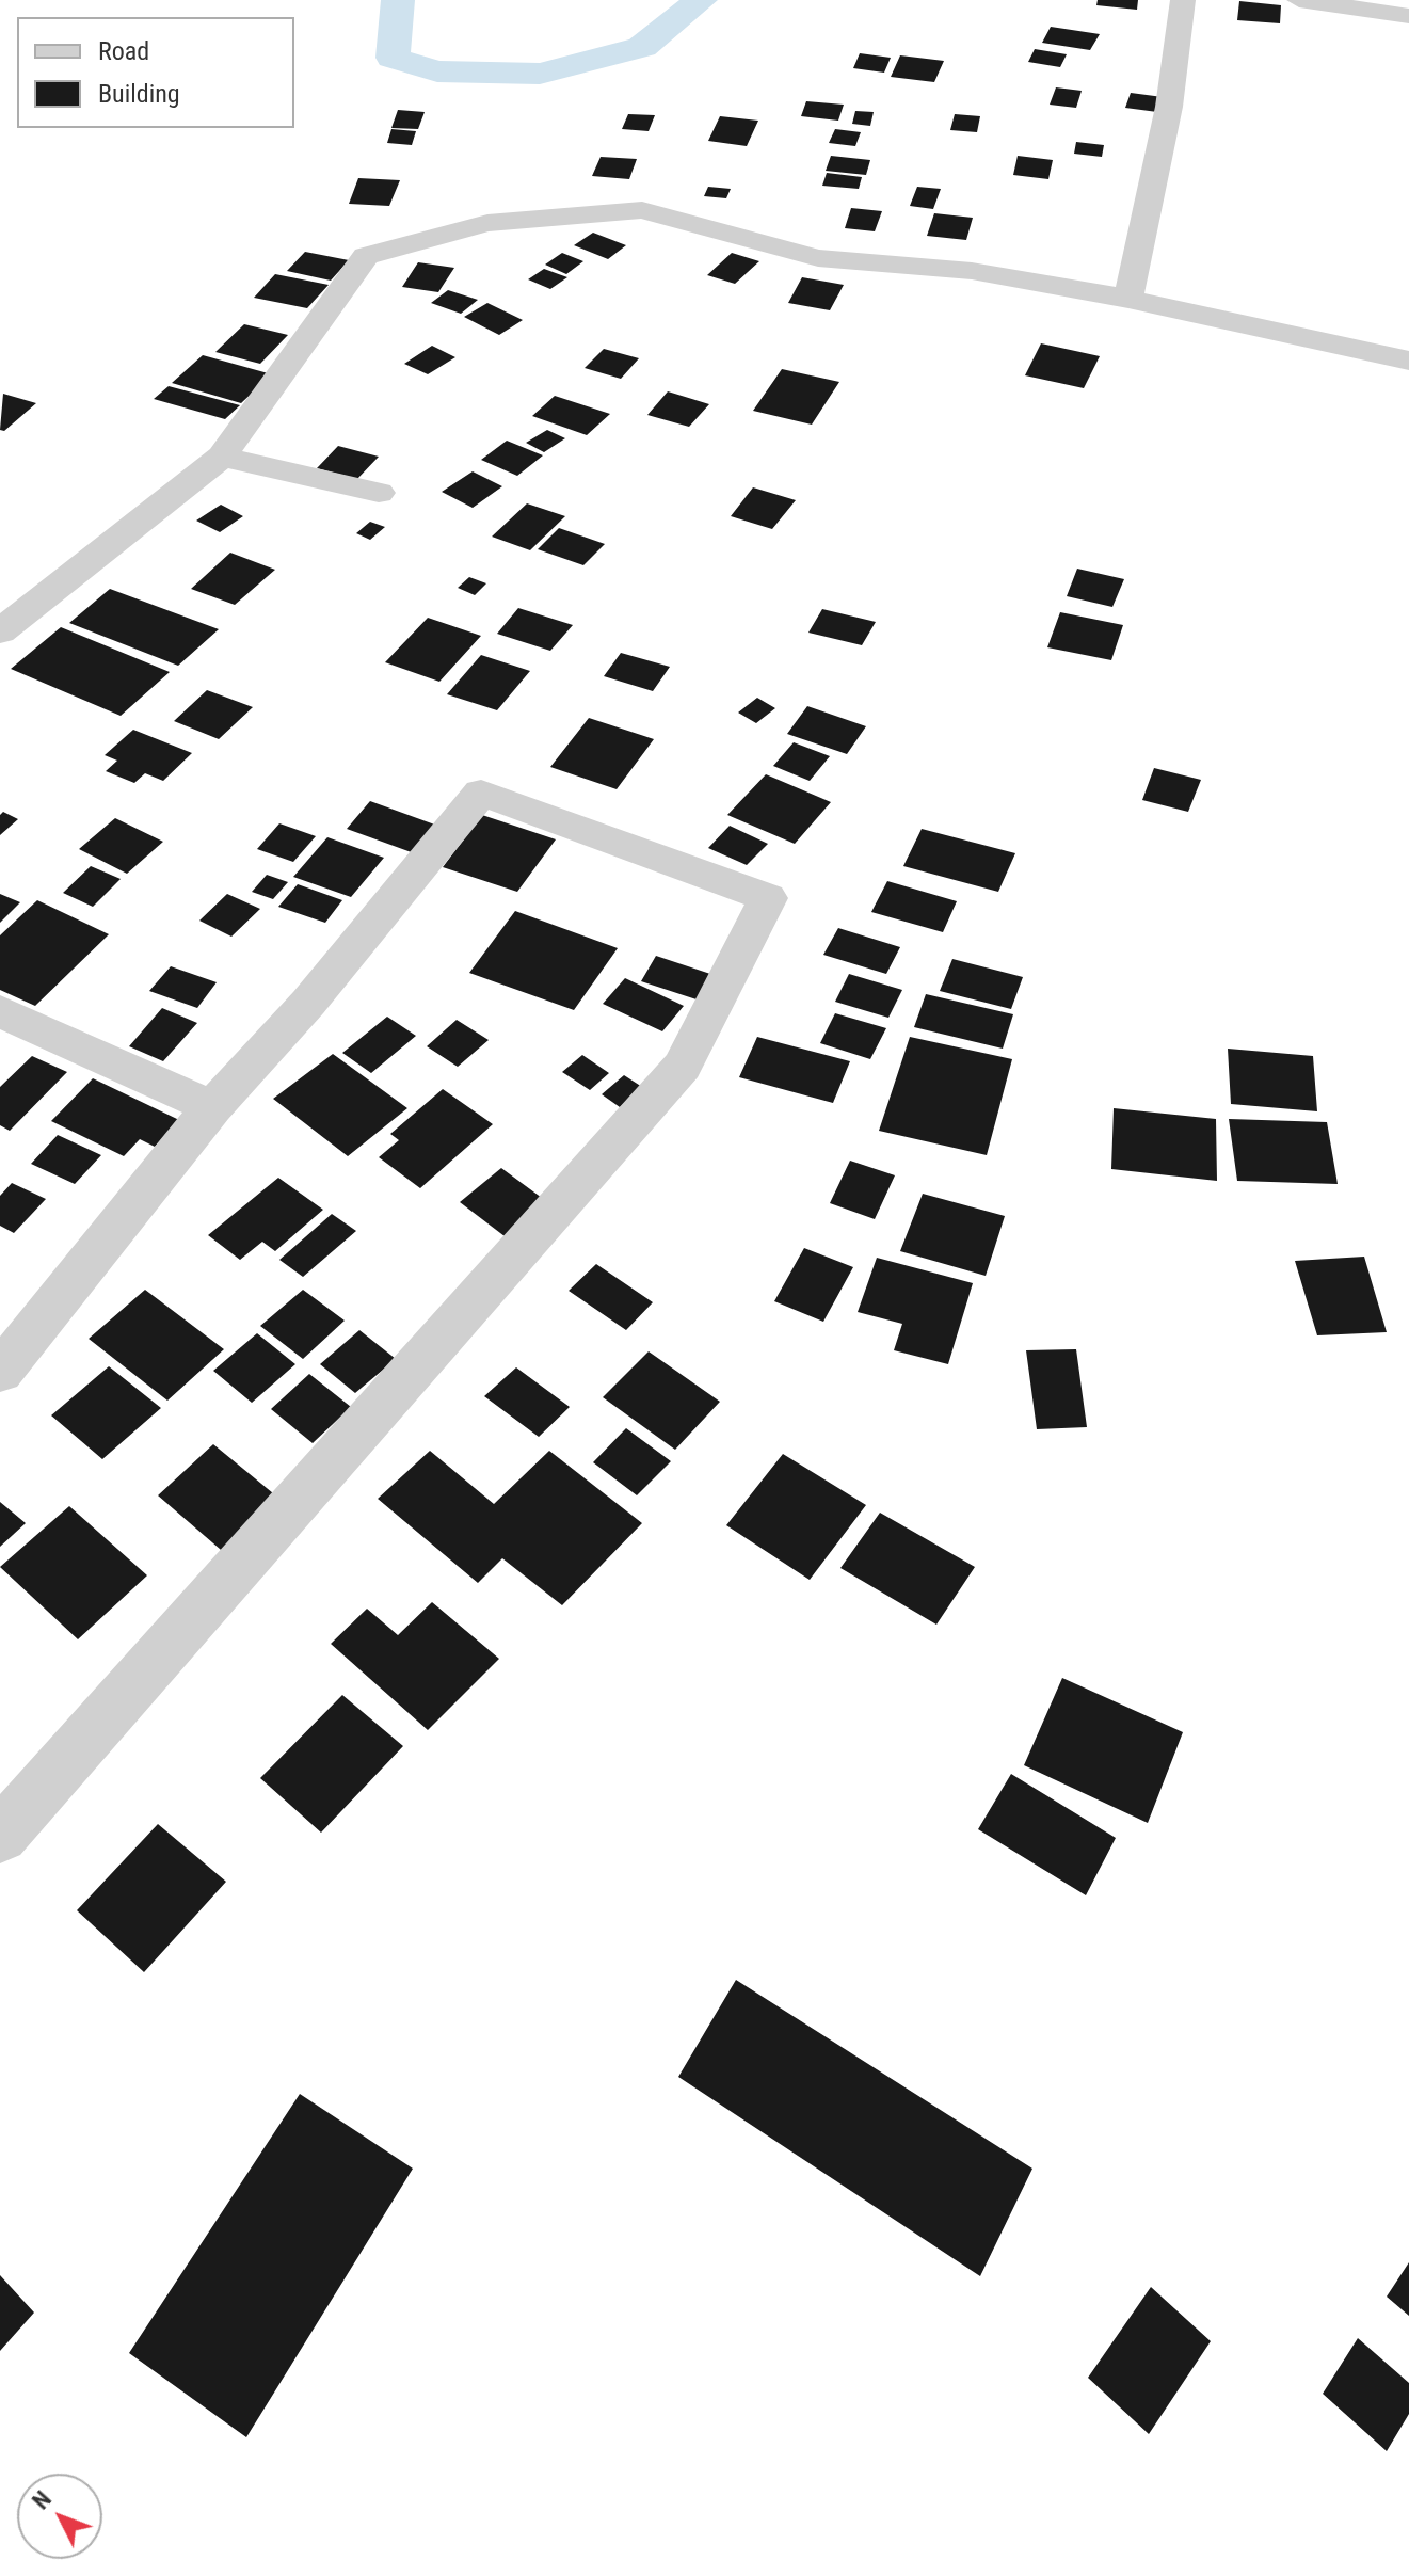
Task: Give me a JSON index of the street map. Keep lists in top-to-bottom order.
{
  "legend": ["Road", "Building"],
  "north": "top left"
}
